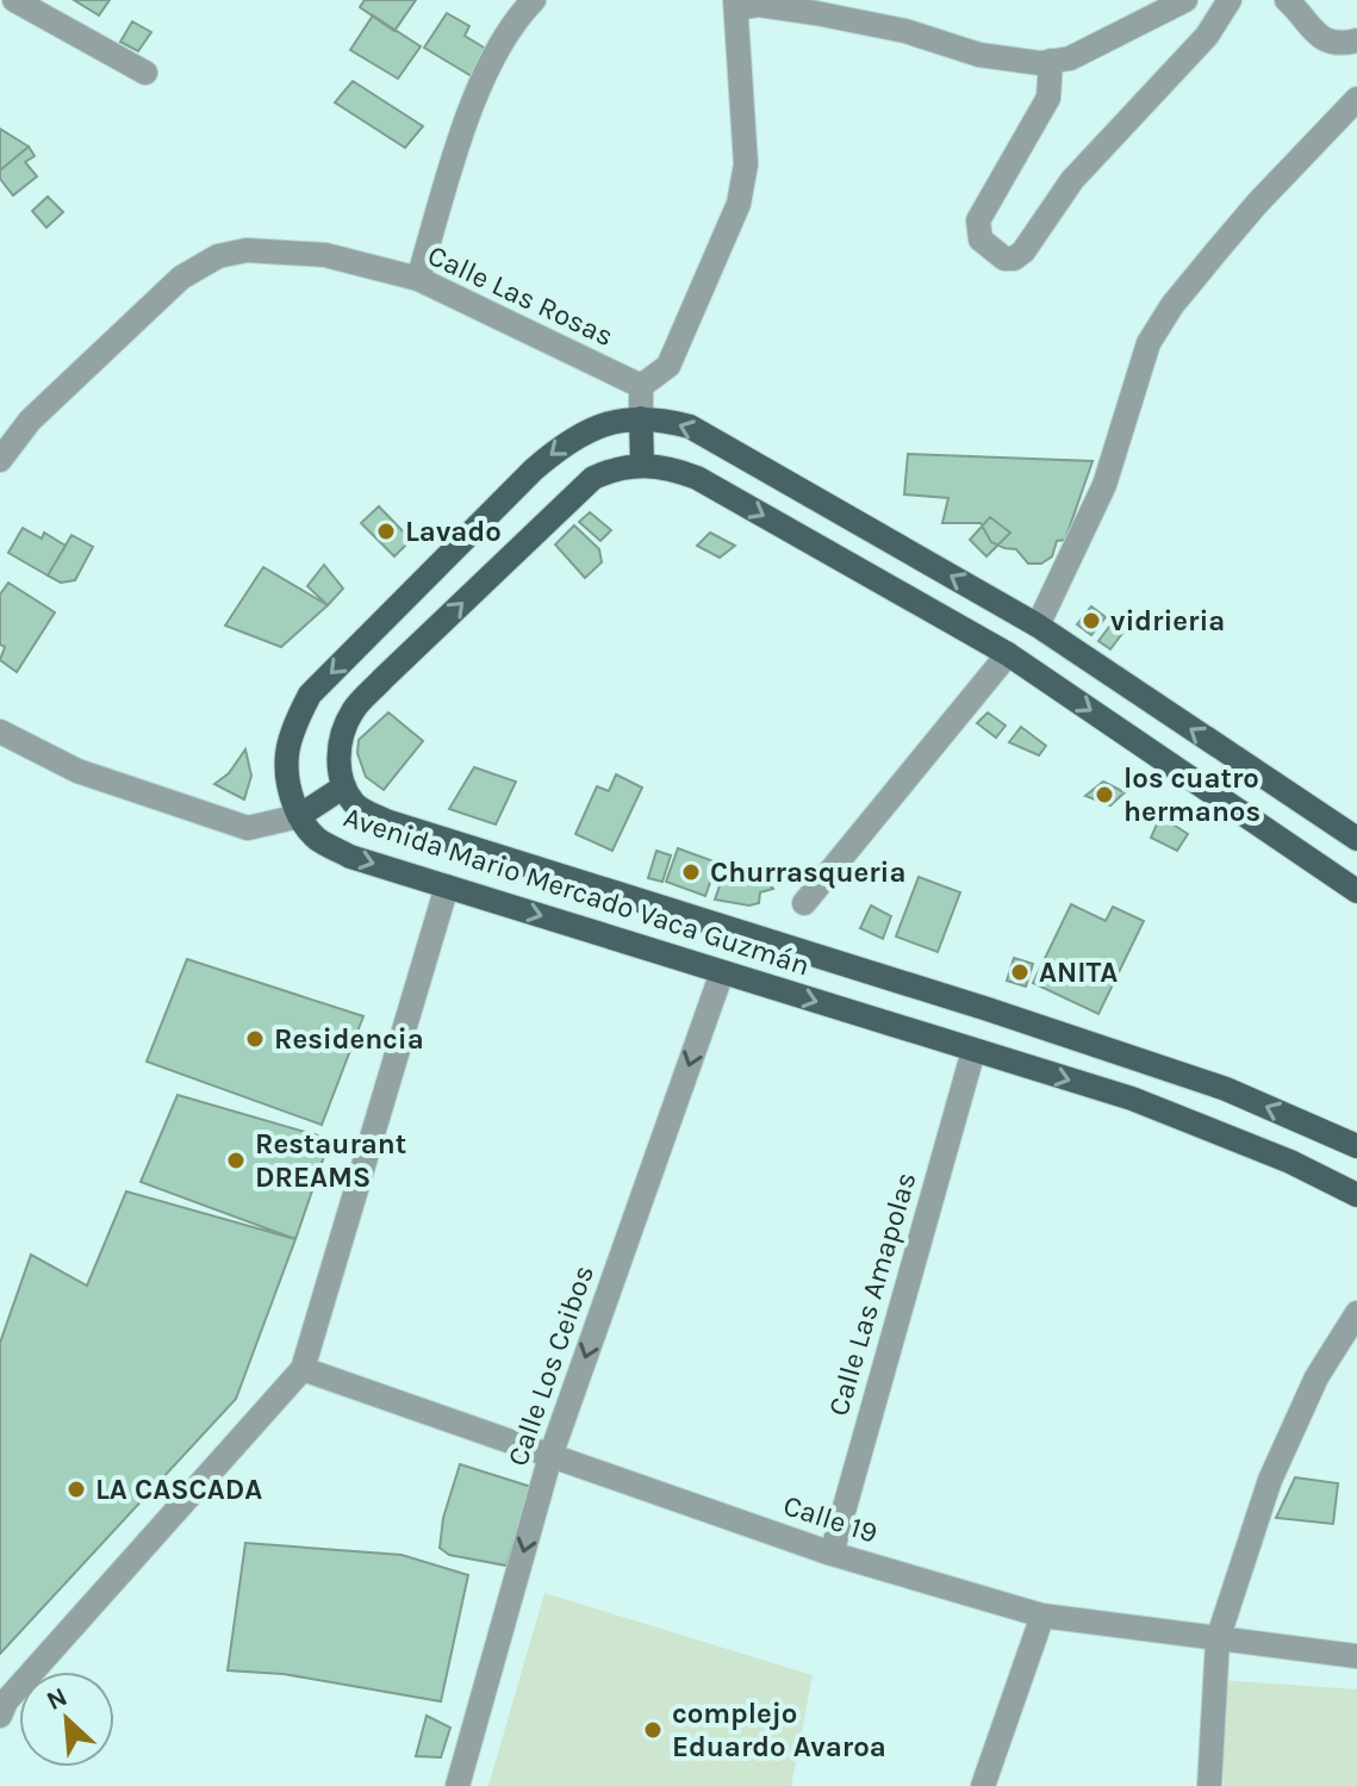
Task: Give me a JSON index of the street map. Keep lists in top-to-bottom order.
{
  "streets": {
    "main road": ["Avenida Mario Mercado Vaca Guzmán"],
    "street": [
      "Calle Las Rosas",
      "Calle Las Amapolas",
      "Calle Los Ceibos",
      "Calle 19"
    ]
  },
  "crossings": [
    ["Avenida Mario Mercado Vaca Guzmán", "Calle Las Amapolas"],
    ["Avenida Mario Mercado Vaca Guzmán", "Calle Los Ceibos"],
    ["Calle Las Amapolas", "Calle 19"],
    ["Calle Los Ceibos", "Calle 19"]
  ],
  "one_way": ["Calle Los Ceibos"],
  "places": [
    "Lavado",
    "vidrieria",
    "los cuatro hermanos",
    "Churrasqueria",
    "ANITA",
    "Residencia",
    "Restaurant DREAMS",
    "LA CASCADA",
    "complejo Eduardo Avaroa"
  ],
  "north": "top left"
}
